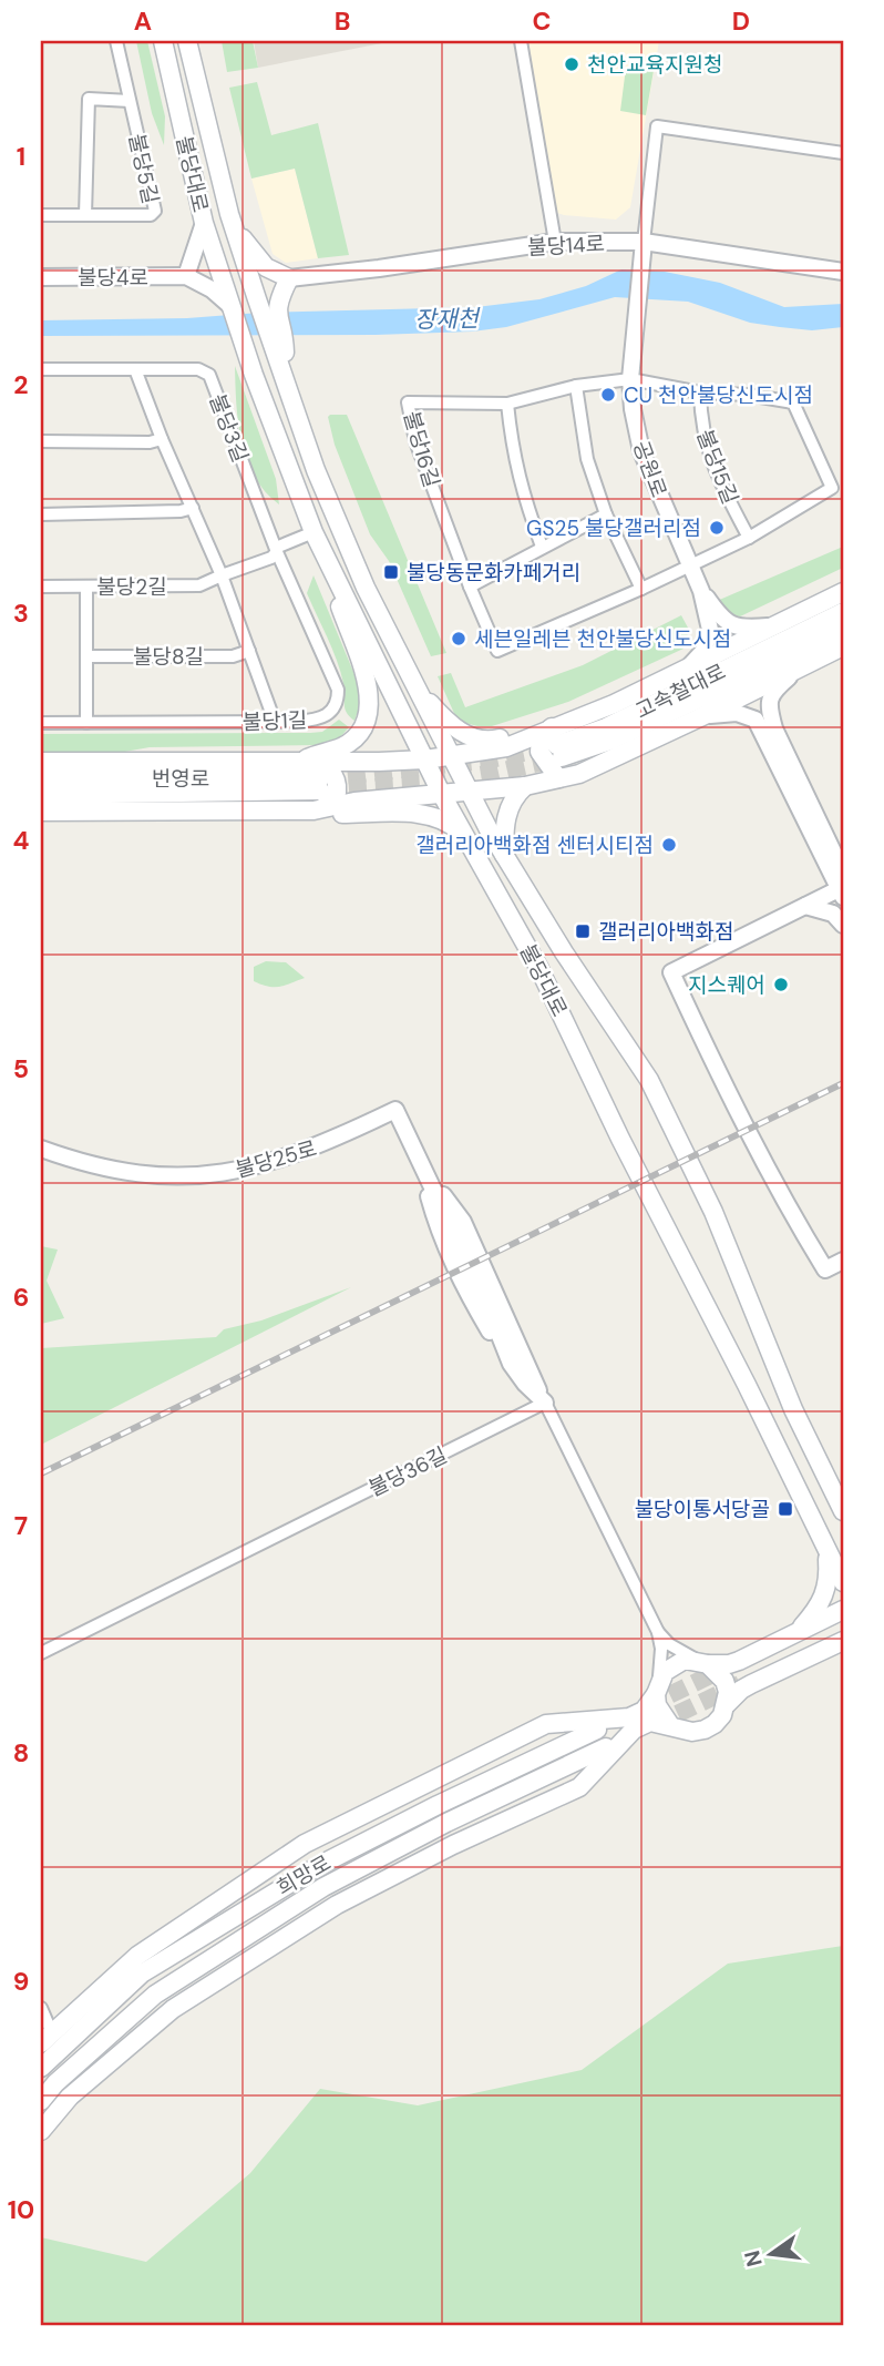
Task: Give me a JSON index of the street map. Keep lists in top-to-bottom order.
{
  "streets": {
    "main road": [
      "불당대로",
      "고속철대로",
      "번영로",
      "희망로"
    ],
    "street": [
      "불당5길",
      "불당14로",
      "불당4로",
      "불당3길",
      "불당16길",
      "불당15길",
      "공원로",
      "불당2길",
      "불당8길",
      "불당1길",
      "불당25로",
      "불당36길"
    ]
  },
  "crossings": [
    ["불당대로", "불당2길"],
    ["불당14로", "공원로"],
    ["불당3길", "불당2길"],
    ["불당3길", "불당1길"],
    ["불당16길", "공원로"],
    ["불당2길", "불당1길"]
  ],
  "water": ["장재천"],
  "places": {
    "other": [
      "천안교육지원청",
      "CU 천안불당신도시점",
      "GS25 불당갤러리점",
      "세븐일레븐 천안불당신도시점",
      "갤러리아백화점 센터시티점",
      "지스퀘어"
    ],
    "transit": ["불당동문화카페거리", "갤러리아백화점", "불당이통서당골"]
  },
  "north": "left",
  "grid": {
    "columns": [
      "A",
      "B",
      "C",
      "D"
    ],
    "rows": [
      "1",
      "2",
      "3",
      "4",
      "5",
      "6",
      "7",
      "8",
      "9",
      "10"
    ]
  }
}
